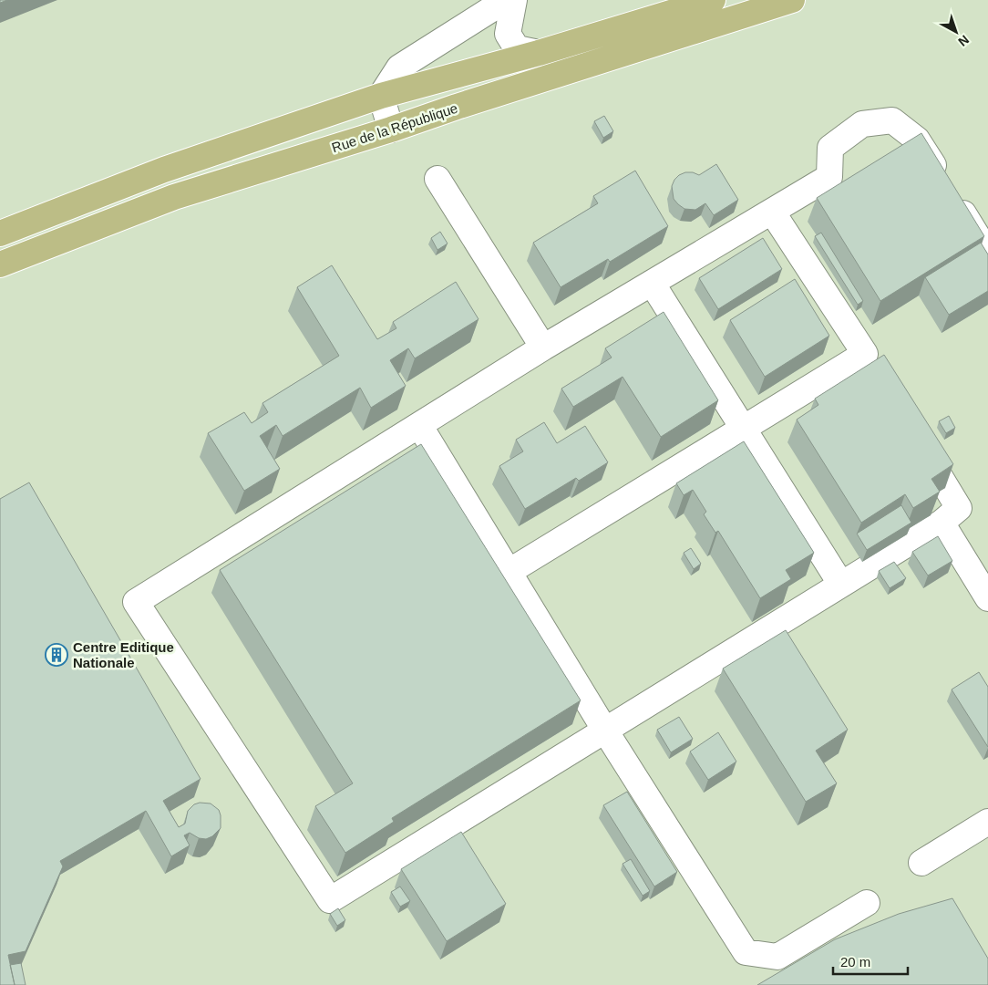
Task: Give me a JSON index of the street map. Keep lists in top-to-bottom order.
{
  "streets": {
    "main road": ["Rue de la République"]
  },
  "places": {
    "building": ["Centre Editique Nationale"]
  },
  "scale_bar": "20 m",
  "north": "bottom right"
}
